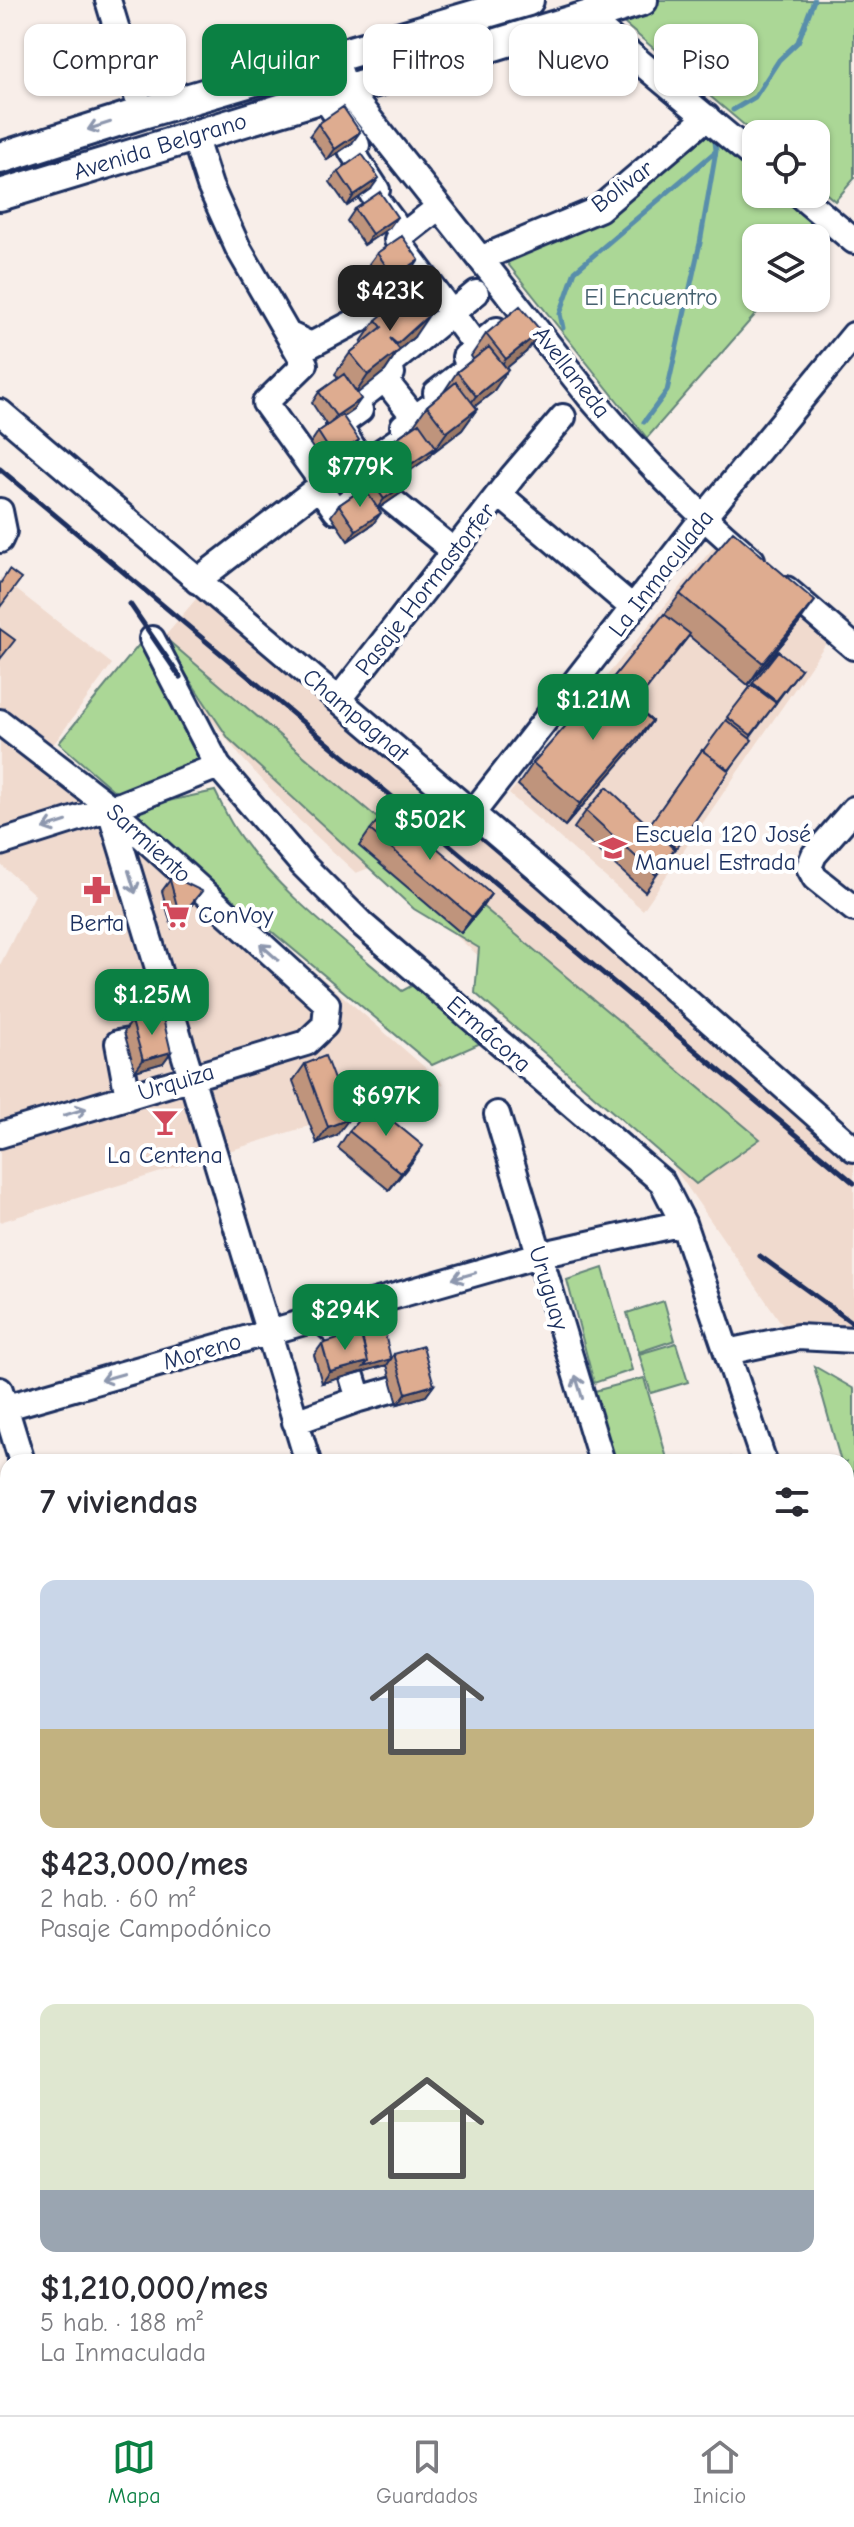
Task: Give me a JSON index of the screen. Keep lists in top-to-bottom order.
{
  "streets": {
    "main road": ["Avenida Belgrano"],
    "street": [
      "Bolivar",
      "Avellaneda",
      "La Inmaculada",
      "Pasaje Hormastorfer",
      "Champagnat",
      "Sarmiento",
      "Ermácora",
      "Urquiza",
      "Uruguay",
      "Moreno"
    ]
  },
  "crossings": [
    ["Bolivar", "Avellaneda"],
    ["Avellaneda", "La Inmaculada"],
    ["Avellaneda", "Pasaje Hormastorfer"],
    ["La Inmaculada", "Champagnat"],
    ["Pasaje Hormastorfer", "Champagnat"],
    ["Sarmiento", "Urquiza"],
    ["Ermácora", "Moreno"],
    ["Uruguay", "Moreno"]
  ],
  "one_way": [
    "Sarmiento",
    "Urquiza",
    "Uruguay",
    "Moreno"
  ],
  "parks": ["El Encuentro"],
  "places": {
    "school or university": ["Escuela 120 José Manuel Estrada"],
    "pharmacy": ["Berta"],
    "supermarket": ["ConVoy"],
    "bar": ["La Centena"]
  },
  "page": {
    "chip": [
      "Comprar",
      "Alquilar",
      "Filtros",
      "Nuevo",
      "Piso"
    ],
    "price": [
      "$423K",
      "$779K",
      "$1.21M",
      "$502K",
      "$1.25M",
      "$697K",
      "$294K"
    ],
    "heading": "7 viviendas",
    "list": [
      {
        "name": "$423,000/mes",
        "note": "2 hab. · 60 m² · Pasaje Campodónico"
      },
      {
        "name": "$1,210,000/mes",
        "note": "5 hab. · 188 m² · La Inmaculada"
      }
    ],
    "tabs": ["Mapa", "Guardados", "Inicio"]
  }
}
